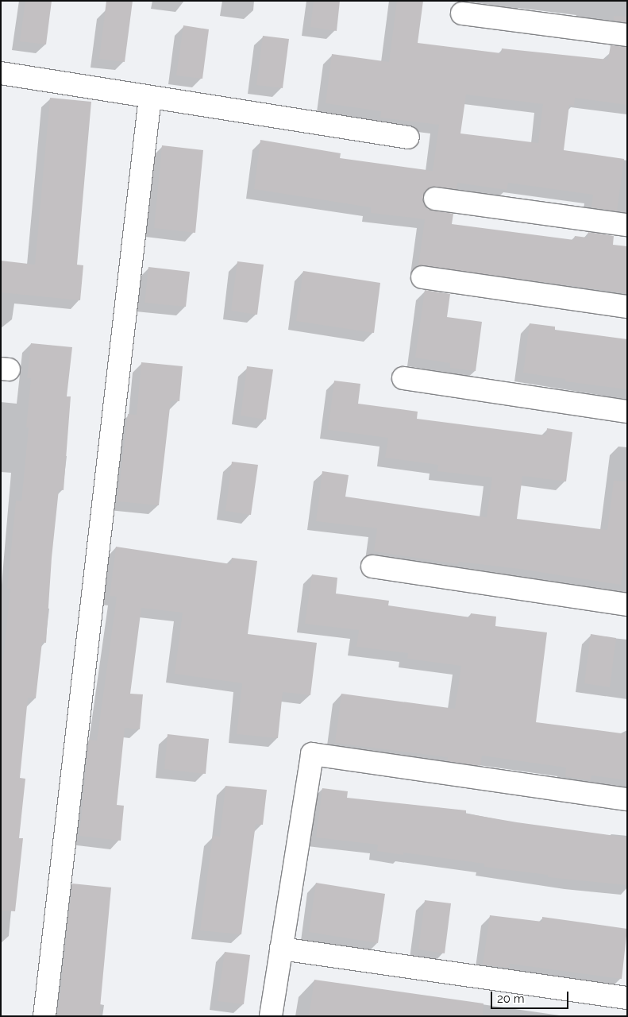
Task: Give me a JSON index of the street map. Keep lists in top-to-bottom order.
{
  "scale_bar": "20 m"
}
